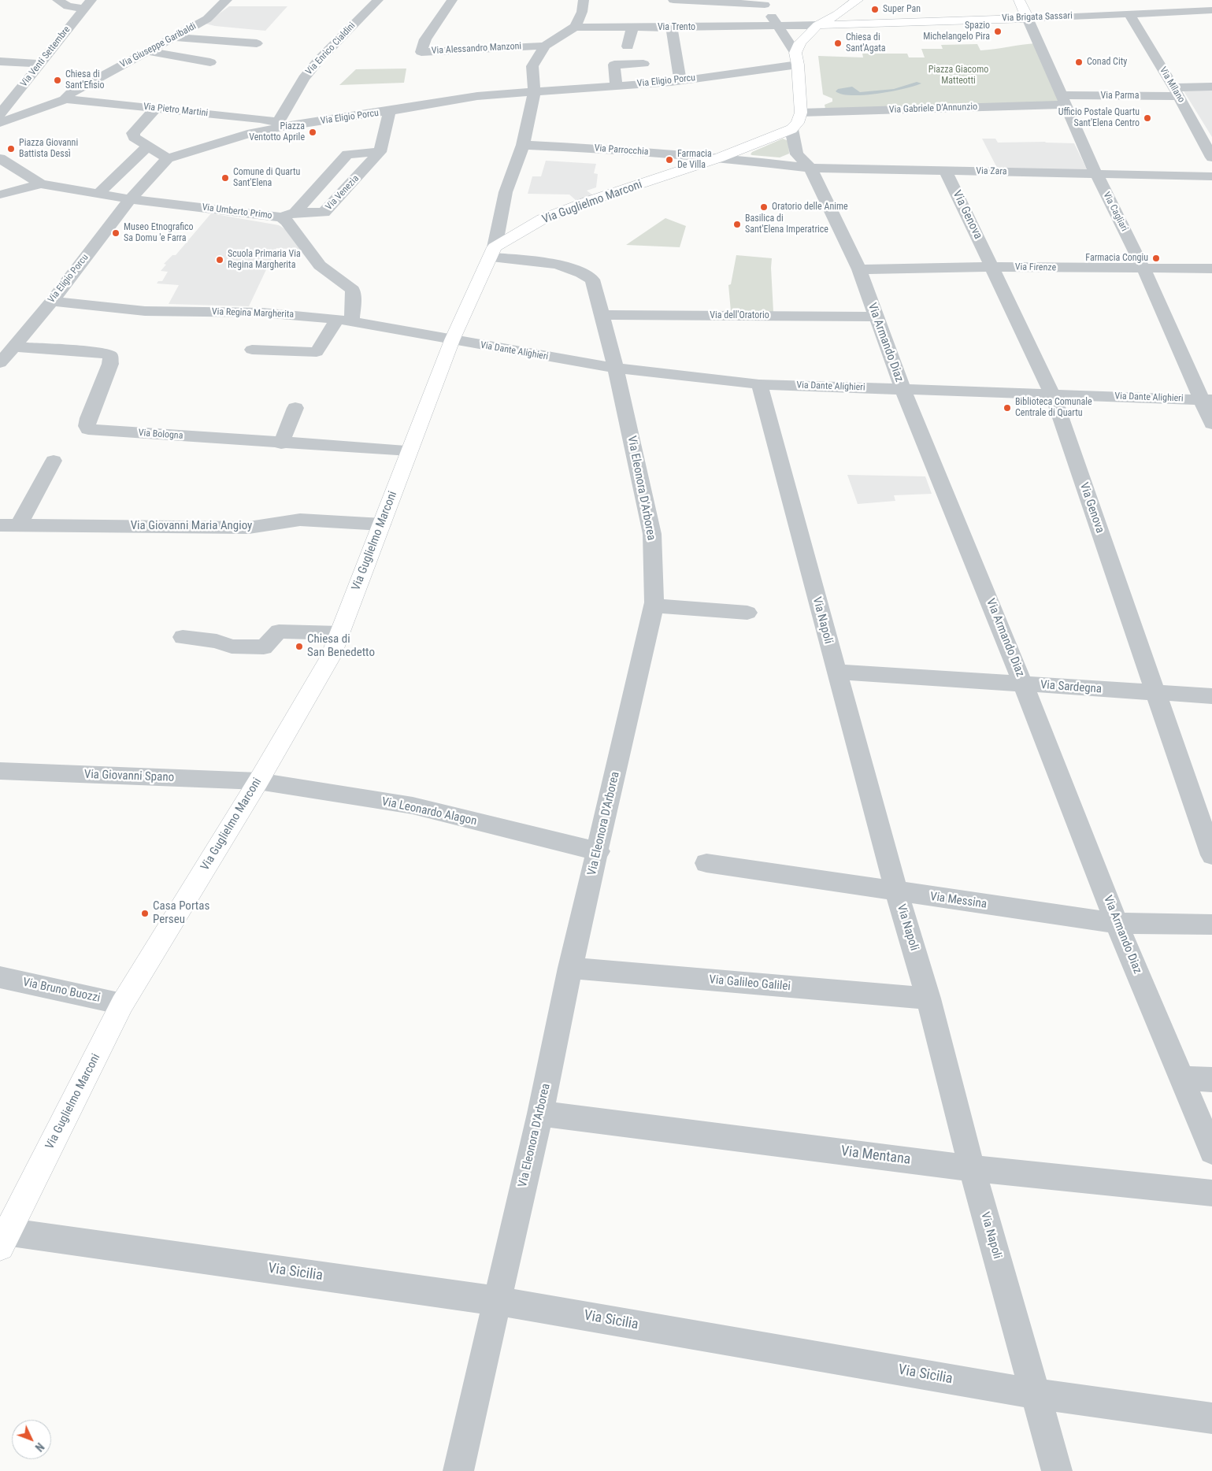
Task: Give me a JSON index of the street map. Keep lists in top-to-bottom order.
{
  "streets": {
    "main road": ["Via Brigata Sassari", "Via Guglielmo Marconi", "Via Cagliari"],
    "street": [
      "Via Trento",
      "Via Giuseppe Garibaldi",
      "Via Enrico Cialdini",
      "Via Alessandro Manzoni",
      "Via Venti Settembre",
      "Via Eligio Porcu",
      "Via Milano",
      "Via Parma",
      "Via Gabriele D'Annunzio",
      "Via Pietro Martini",
      "Via Parrocchia",
      "Via Zara",
      "Via Venezia",
      "Via Umberto Primo",
      "Via Genova",
      "Via Firenze",
      "Via Regina Margherita",
      "Via dell'Oratorio",
      "Via Armando Diaz",
      "Via Dante Alighieri",
      "Via Bologna",
      "Via Eleonora D'Arborea",
      "Via Giovanni Maria Angioy",
      "Via Napoli",
      "Via Sardegna",
      "Via Giovanni Spano",
      "Via Leonardo Alagon",
      "Via Messina",
      "Via Galileo Galilei",
      "Via Bruno Buozzi",
      "Via Mentana",
      "Via Sicilia"
    ]
  },
  "crossings": [
    ["Via Brigata Sassari", "Via Trento"],
    ["Via Brigata Sassari", "Via Milano"],
    ["Via Brigata Sassari", "Via Cagliari"],
    ["Via Giuseppe Garibaldi", "Via Pietro Martini"],
    ["Via Enrico Cialdini", "Via Eligio Porcu"],
    ["Via Enrico Cialdini", "Via Pietro Martini"],
    ["Via Eligio Porcu", "Via Pietro Martini"],
    ["Via Eligio Porcu", "Via Venezia"],
    ["Via Eligio Porcu", "Via Umberto Primo"],
    ["Via Eligio Porcu", "Via Regina Margherita"],
    ["Via Eligio Porcu", "Via Bologna"],
    ["Via Milano", "Via Parma"],
    ["Via Parma", "Via Gabriele D'Annunzio"],
    ["Via Parma", "Via Cagliari"],
    ["Via Gabriele D'Annunzio", "Via Guglielmo Marconi"],
    ["Via Gabriele D'Annunzio", "Via Cagliari"],
    ["Via Parrocchia", "Via Zara"],
    ["Via Parrocchia", "Via Guglielmo Marconi"],
    ["Via Zara", "Via Guglielmo Marconi"],
    ["Via Zara", "Via Cagliari"],
    ["Via Zara", "Via Genova"],
    ["Via Zara", "Via Armando Diaz"],
    ["Via Venezia", "Via Umberto Primo"],
    ["Via Guglielmo Marconi", "Via Regina Margherita"],
    ["Via Guglielmo Marconi", "Via Dante Alighieri"],
    ["Via Guglielmo Marconi", "Via Bologna"],
    ["Via Guglielmo Marconi", "Via Eleonora D'Arborea"],
    ["Via Guglielmo Marconi", "Via Giovanni Maria Angioy"],
    ["Via Guglielmo Marconi", "Via Giovanni Spano"],
    ["Via Guglielmo Marconi", "Via Leonardo Alagon"],
    ["Via Guglielmo Marconi", "Via Bruno Buozzi"],
    ["Via Guglielmo Marconi", "Via Sicilia"],
    ["Via Umberto Primo", "Via Regina Margherita"],
    ["Via Cagliari", "Via Firenze"],
    ["Via Cagliari", "Via Dante Alighieri"],
    ["Via Genova", "Via Firenze"],
    ["Via Genova", "Via Dante Alighieri"],
    ["Via Genova", "Via Sardegna"],
    ["Via Firenze", "Via Armando Diaz"],
    ["Via Regina Margherita", "Via Dante Alighieri"],
    ["Via dell'Oratorio", "Via Armando Diaz"],
    ["Via dell'Oratorio", "Via Eleonora D'Arborea"],
    ["Via Armando Diaz", "Via Dante Alighieri"],
    ["Via Armando Diaz", "Via Sardegna"],
    ["Via Armando Diaz", "Via Messina"],
    ["Via Dante Alighieri", "Via Eleonora D'Arborea"],
    ["Via Dante Alighieri", "Via Napoli"],
    ["Via Eleonora D'Arborea", "Via Leonardo Alagon"],
    ["Via Eleonora D'Arborea", "Via Galileo Galilei"],
    ["Via Eleonora D'Arborea", "Via Mentana"],
    ["Via Eleonora D'Arborea", "Via Sicilia"],
    ["Via Napoli", "Via Sardegna"],
    ["Via Napoli", "Via Messina"],
    ["Via Napoli", "Via Galileo Galilei"],
    ["Via Napoli", "Via Mentana"],
    ["Via Napoli", "Via Sicilia"],
    ["Via Giovanni Spano", "Via Leonardo Alagon"]
  ],
  "parks": ["Piazza Giacomo Matteotti"],
  "places": [
    "Super Pan",
    "Spazio Michelangelo Pira",
    "Chiesa di Sant'Agata",
    "Conad City",
    "Chiesa di Sant'Efisio",
    "Ufficio Postale Quartu Sant'Elena Centro",
    "Piazza Ventotto Aprile",
    "Piazza Giovanni Battista Dessì",
    "Farmacia De Villa",
    "Comune di Quartu Sant'Elena",
    "Oratorio delle Anime",
    "Basilica di Sant'Elena Imperatrice",
    "Museo Etnografico Sa Domu 'e Farra",
    "Farmacia Congiu",
    "Scuola Primaria Via Regina Margherita",
    "Biblioteca Comunale Centrale di Quartu",
    "Chiesa di San Benedetto",
    "Casa Portas Perseu"
  ],
  "north": "bottom right"
}
